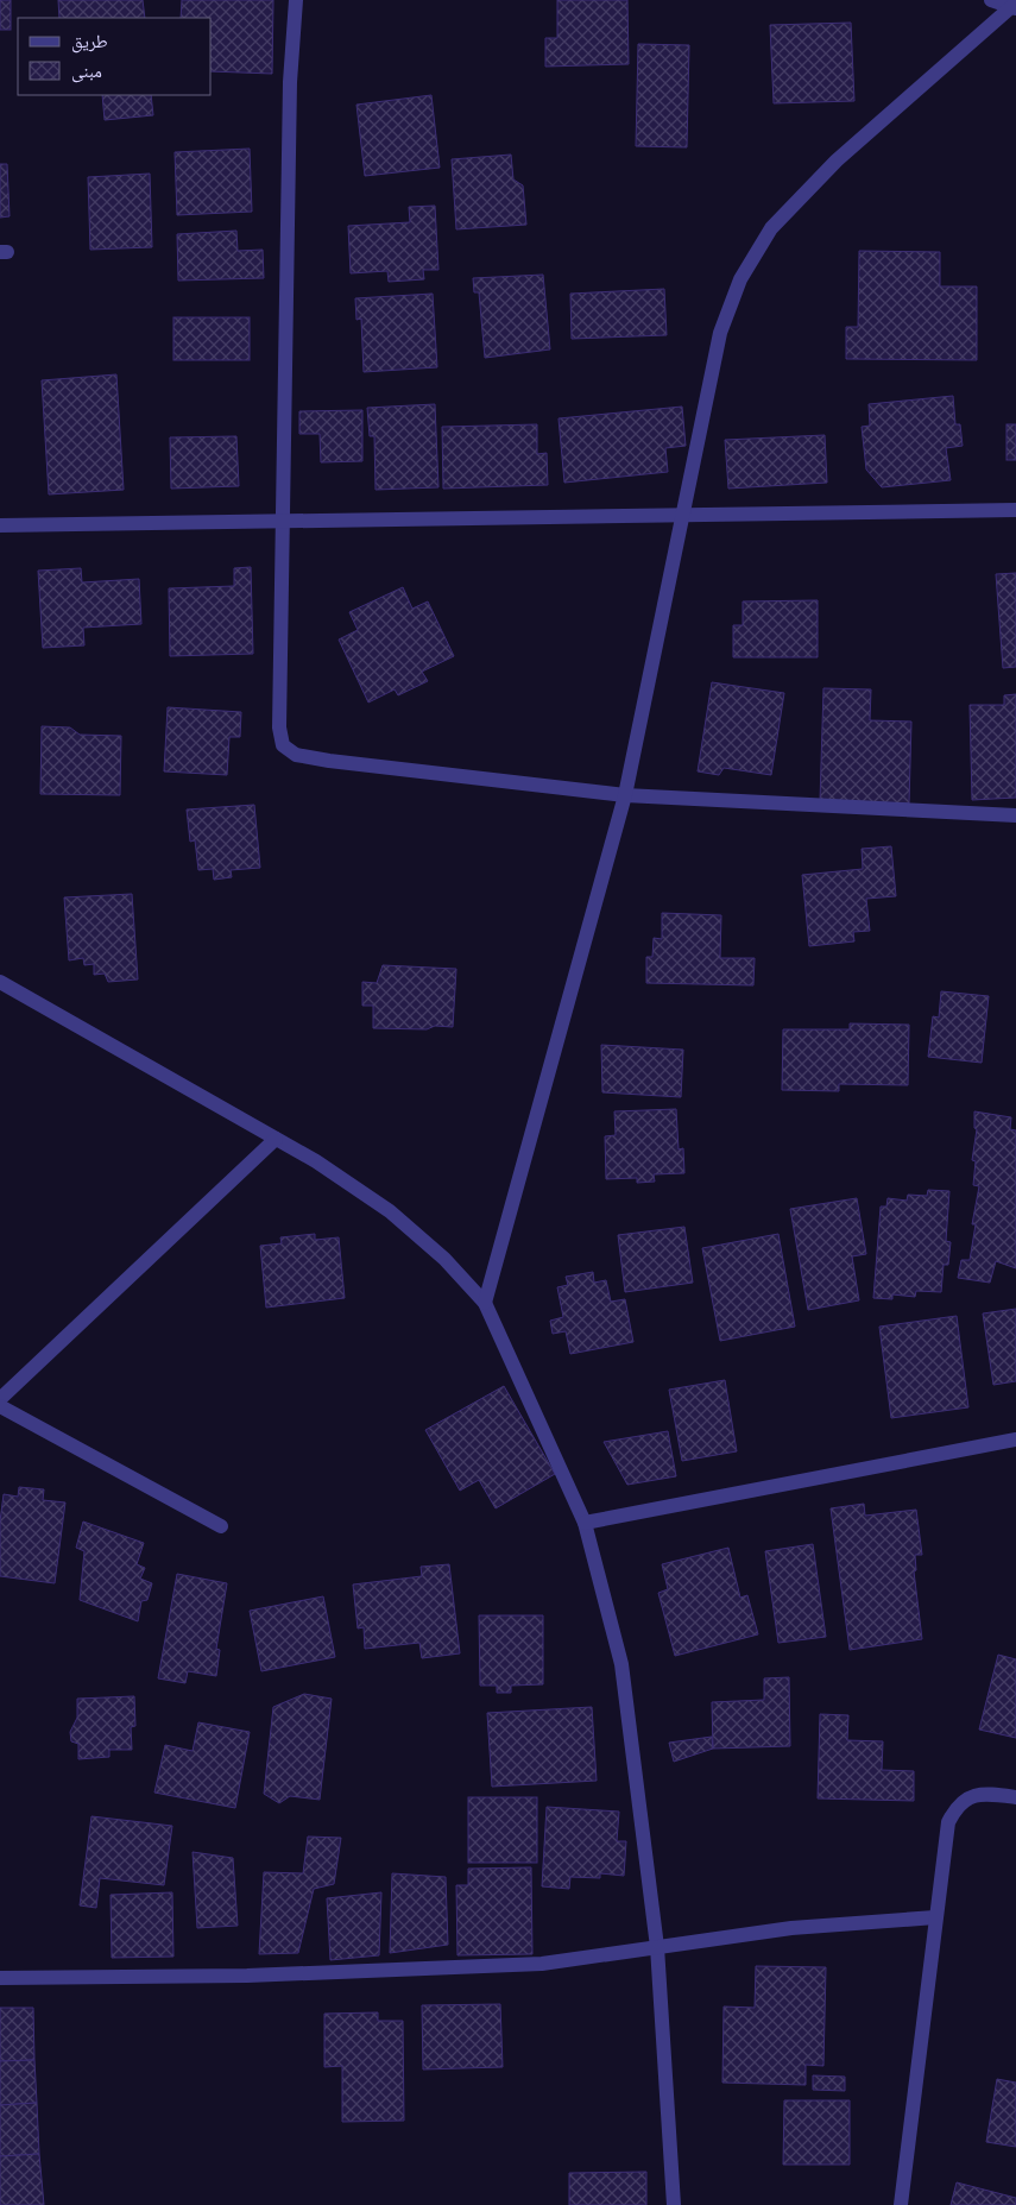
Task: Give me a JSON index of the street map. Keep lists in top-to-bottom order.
{
  "legend": ["طريق", "مبنى"]
}
